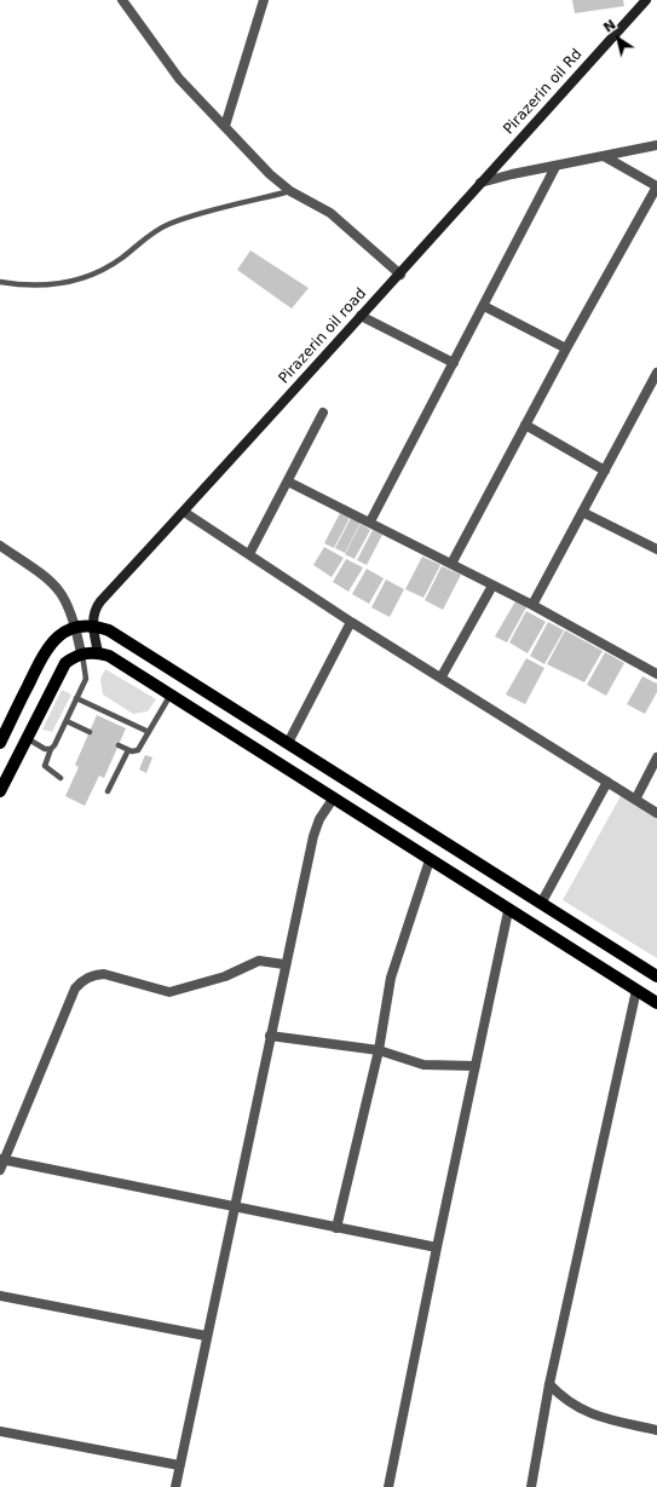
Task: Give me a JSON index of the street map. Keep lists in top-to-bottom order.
{
  "streets": {
    "main road": ["Pirazerin oil Rd", "Pirazerin oil road"]
  },
  "crossings": [
    ["Pirazerin oil Rd", "Pirazerin oil road"]
  ],
  "north": "top left"
}
